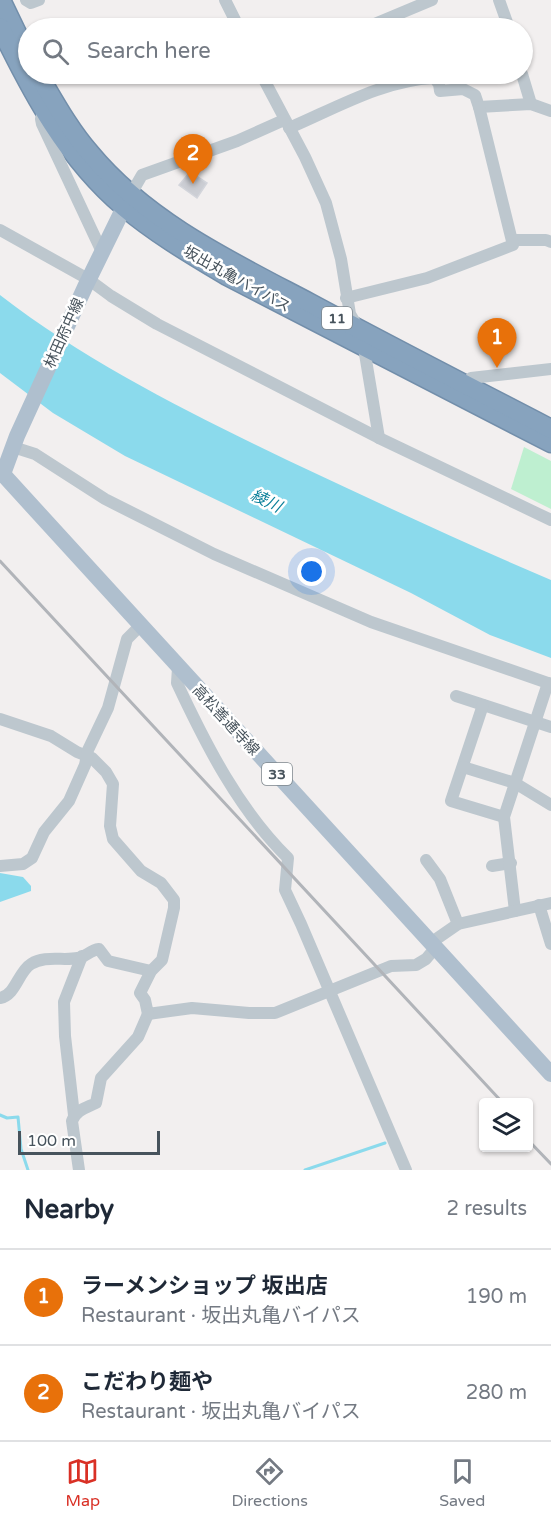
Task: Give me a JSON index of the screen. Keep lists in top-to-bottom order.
{
  "streets": {
    "highway": ["坂出丸亀バイパス", "11"],
    "main road": ["林田府中線", "高松善通寺線", "33"]
  },
  "crossings": [
    ["坂出丸亀バイパス", "林田府中線"],
    ["林田府中線", "高松善通寺線"]
  ],
  "water": ["綾川"],
  "scale_bar": "100 m",
  "page": {
    "search": "Search here",
    "pins": ["2", "1"],
    "scale": "100 m",
    "heading": ["Nearby", "2 results"],
    "list": [
      {
        "mark": "1",
        "name": "ラーメンショップ 坂出店",
        "note": "Restaurant · 坂出丸亀バイパス",
        "value": "190 m"
      },
      {
        "mark": "2",
        "name": "こだわり麺や",
        "note": "Restaurant · 坂出丸亀バイパス",
        "value": "280 m"
      }
    ],
    "nav": ["Map", "Directions", "Saved"]
  }
}
